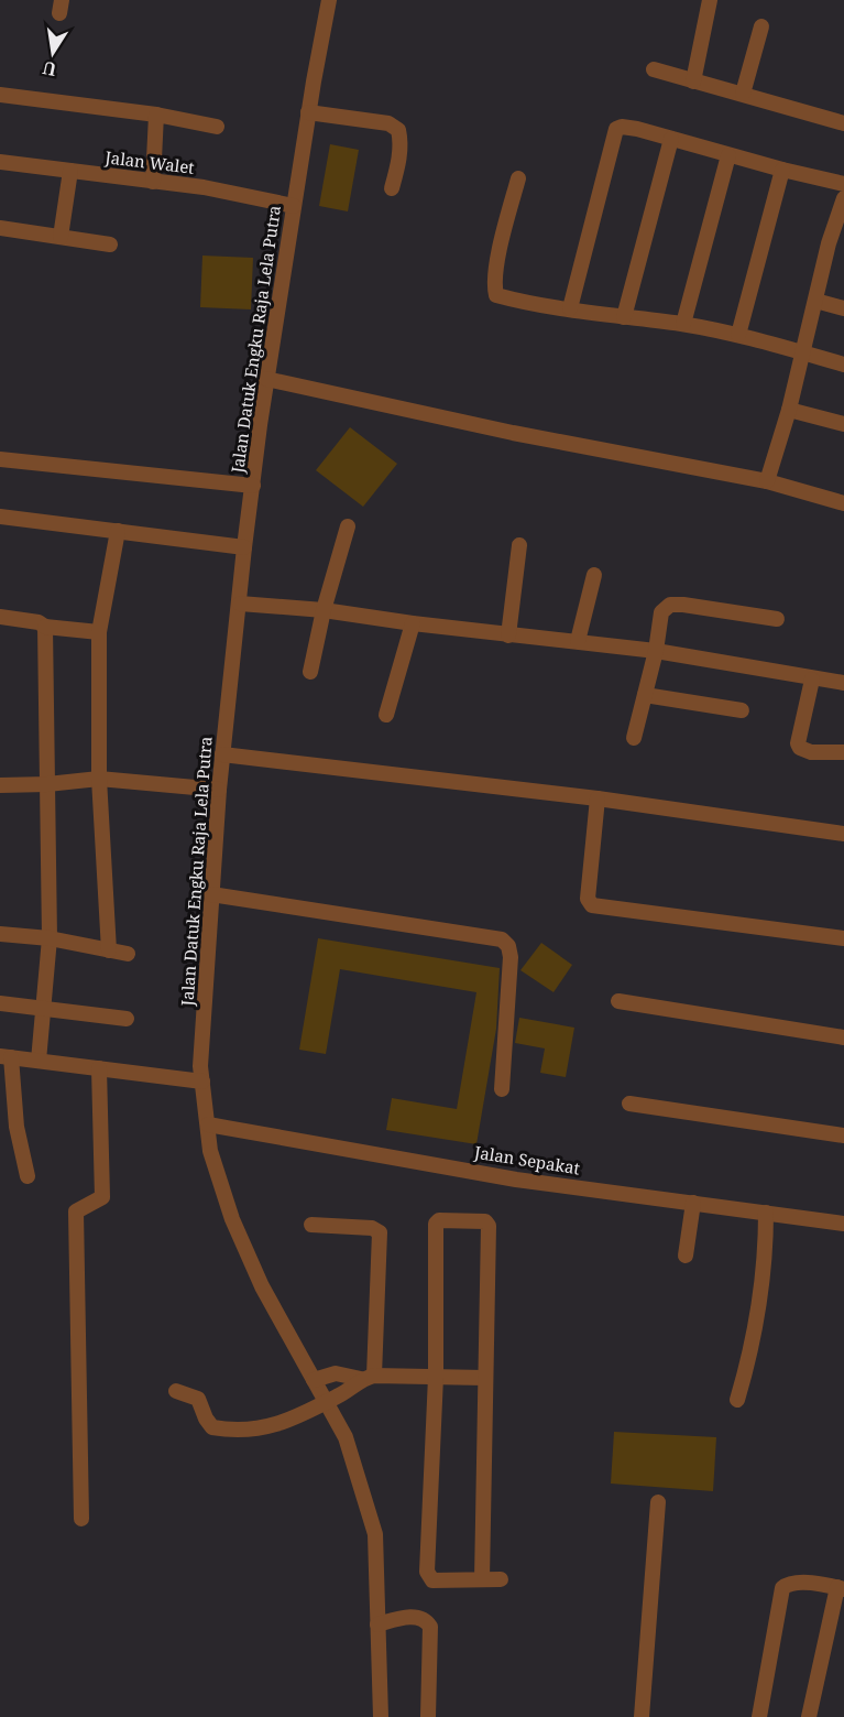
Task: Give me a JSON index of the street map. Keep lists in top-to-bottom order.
{
  "streets": {
    "street": ["Jalan Walet", "Jalan Datuk Engku Raja Lela Putra", "Jalan Sepakat"]
  },
  "crossings": [
    ["Jalan Walet", "Jalan Datuk Engku Raja Lela Putra"],
    ["Jalan Datuk Engku Raja Lela Putra", "Jalan Sepakat"]
  ],
  "north": "bottom"
}
